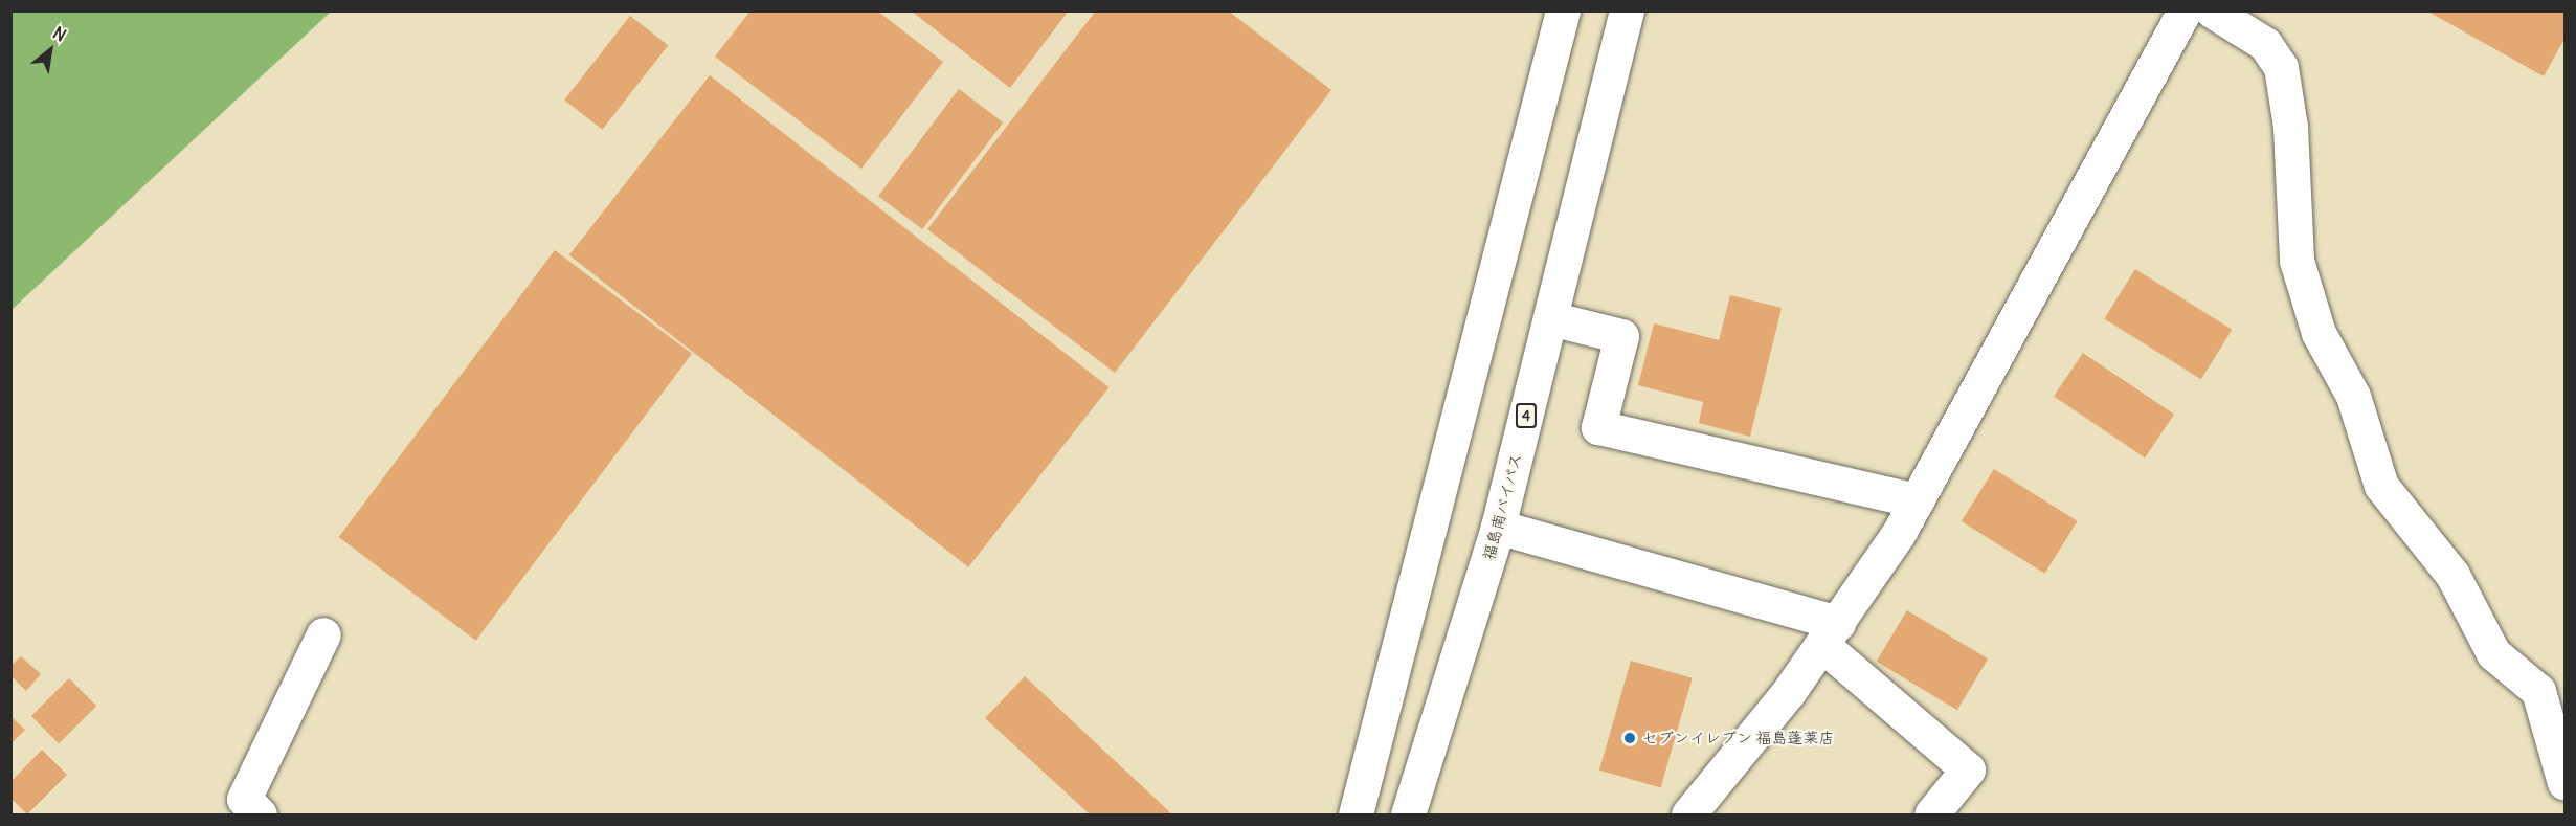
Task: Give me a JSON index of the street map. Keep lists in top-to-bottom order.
{
  "streets": {
    "main road": ["4", "福島南バイパス"]
  },
  "places": ["セブンイレブン 福島蓬莱店"],
  "north": "top right"
}
